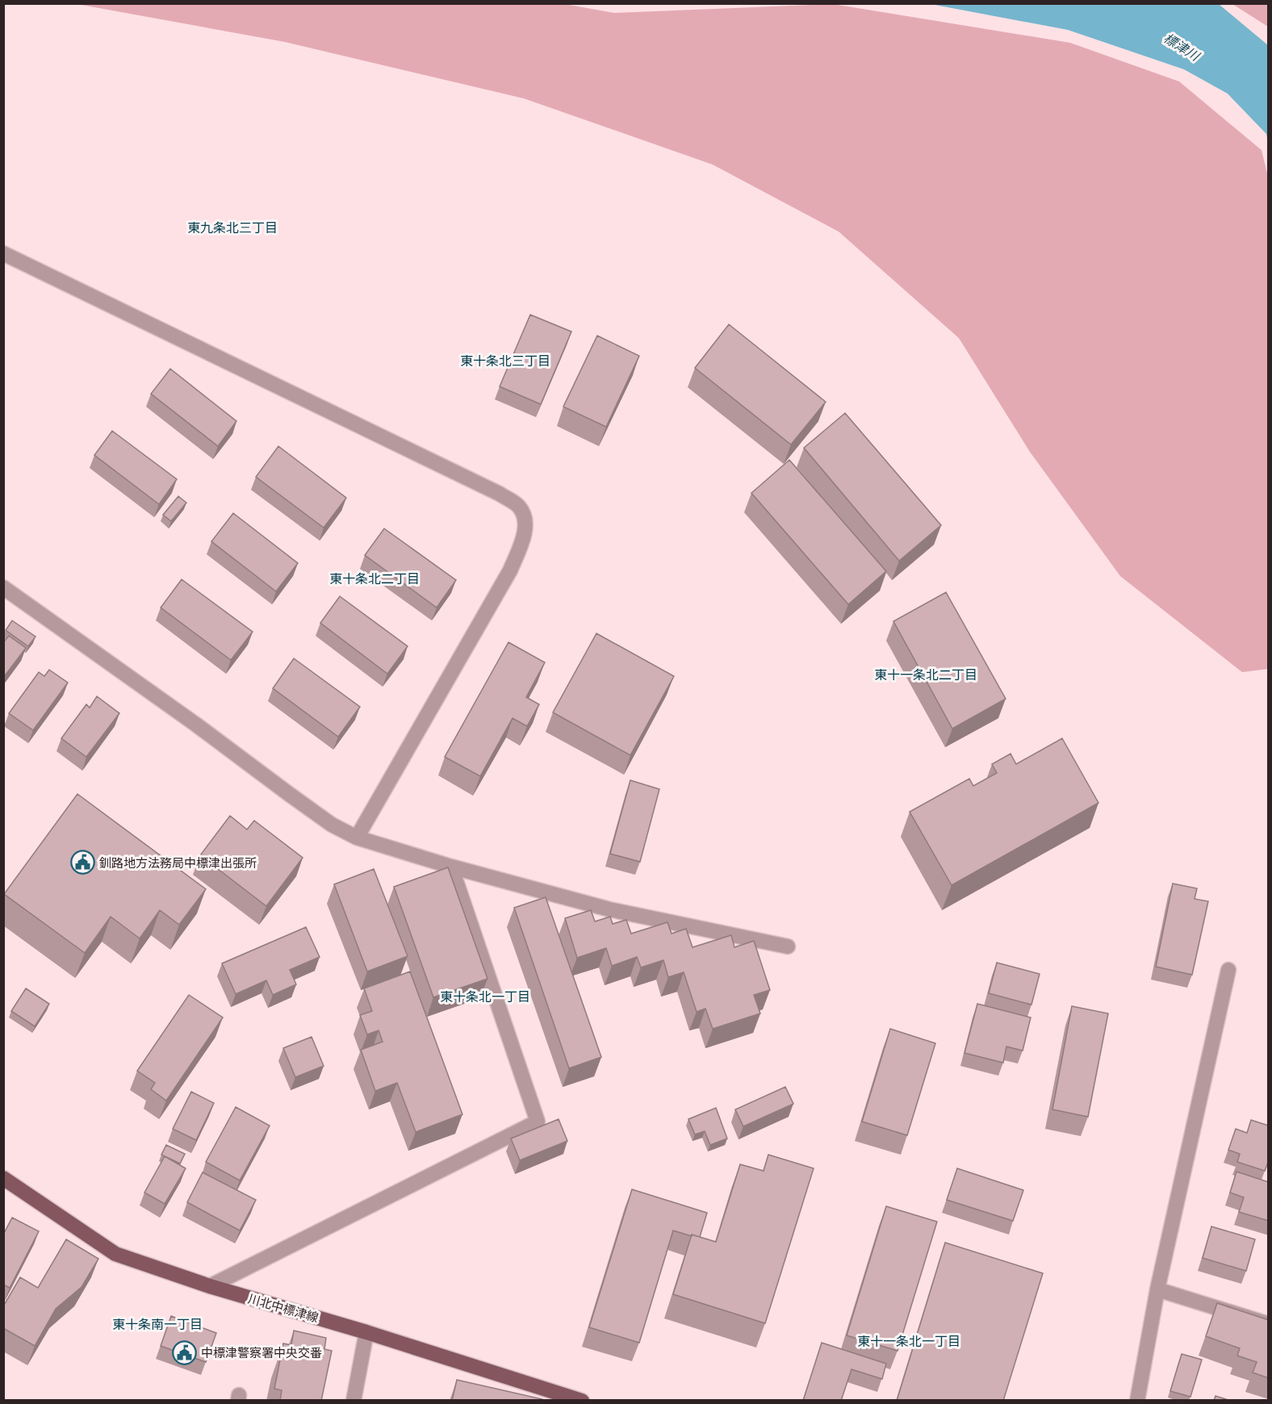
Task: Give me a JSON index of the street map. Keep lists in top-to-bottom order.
{
  "streets": {
    "main road": ["川北中標津線"]
  },
  "districts": [
    "東九条北三丁目",
    "東十条北三丁目",
    "東十条北二丁目",
    "東十一条北二丁目",
    "東十条北一丁目",
    "東十条南一丁目",
    "東十一条北一丁目"
  ],
  "water": ["標津川"],
  "places": {
    "public building": ["釧路地方法務局中標津出張所", "中標津警察署中央交番"]
  }
}
